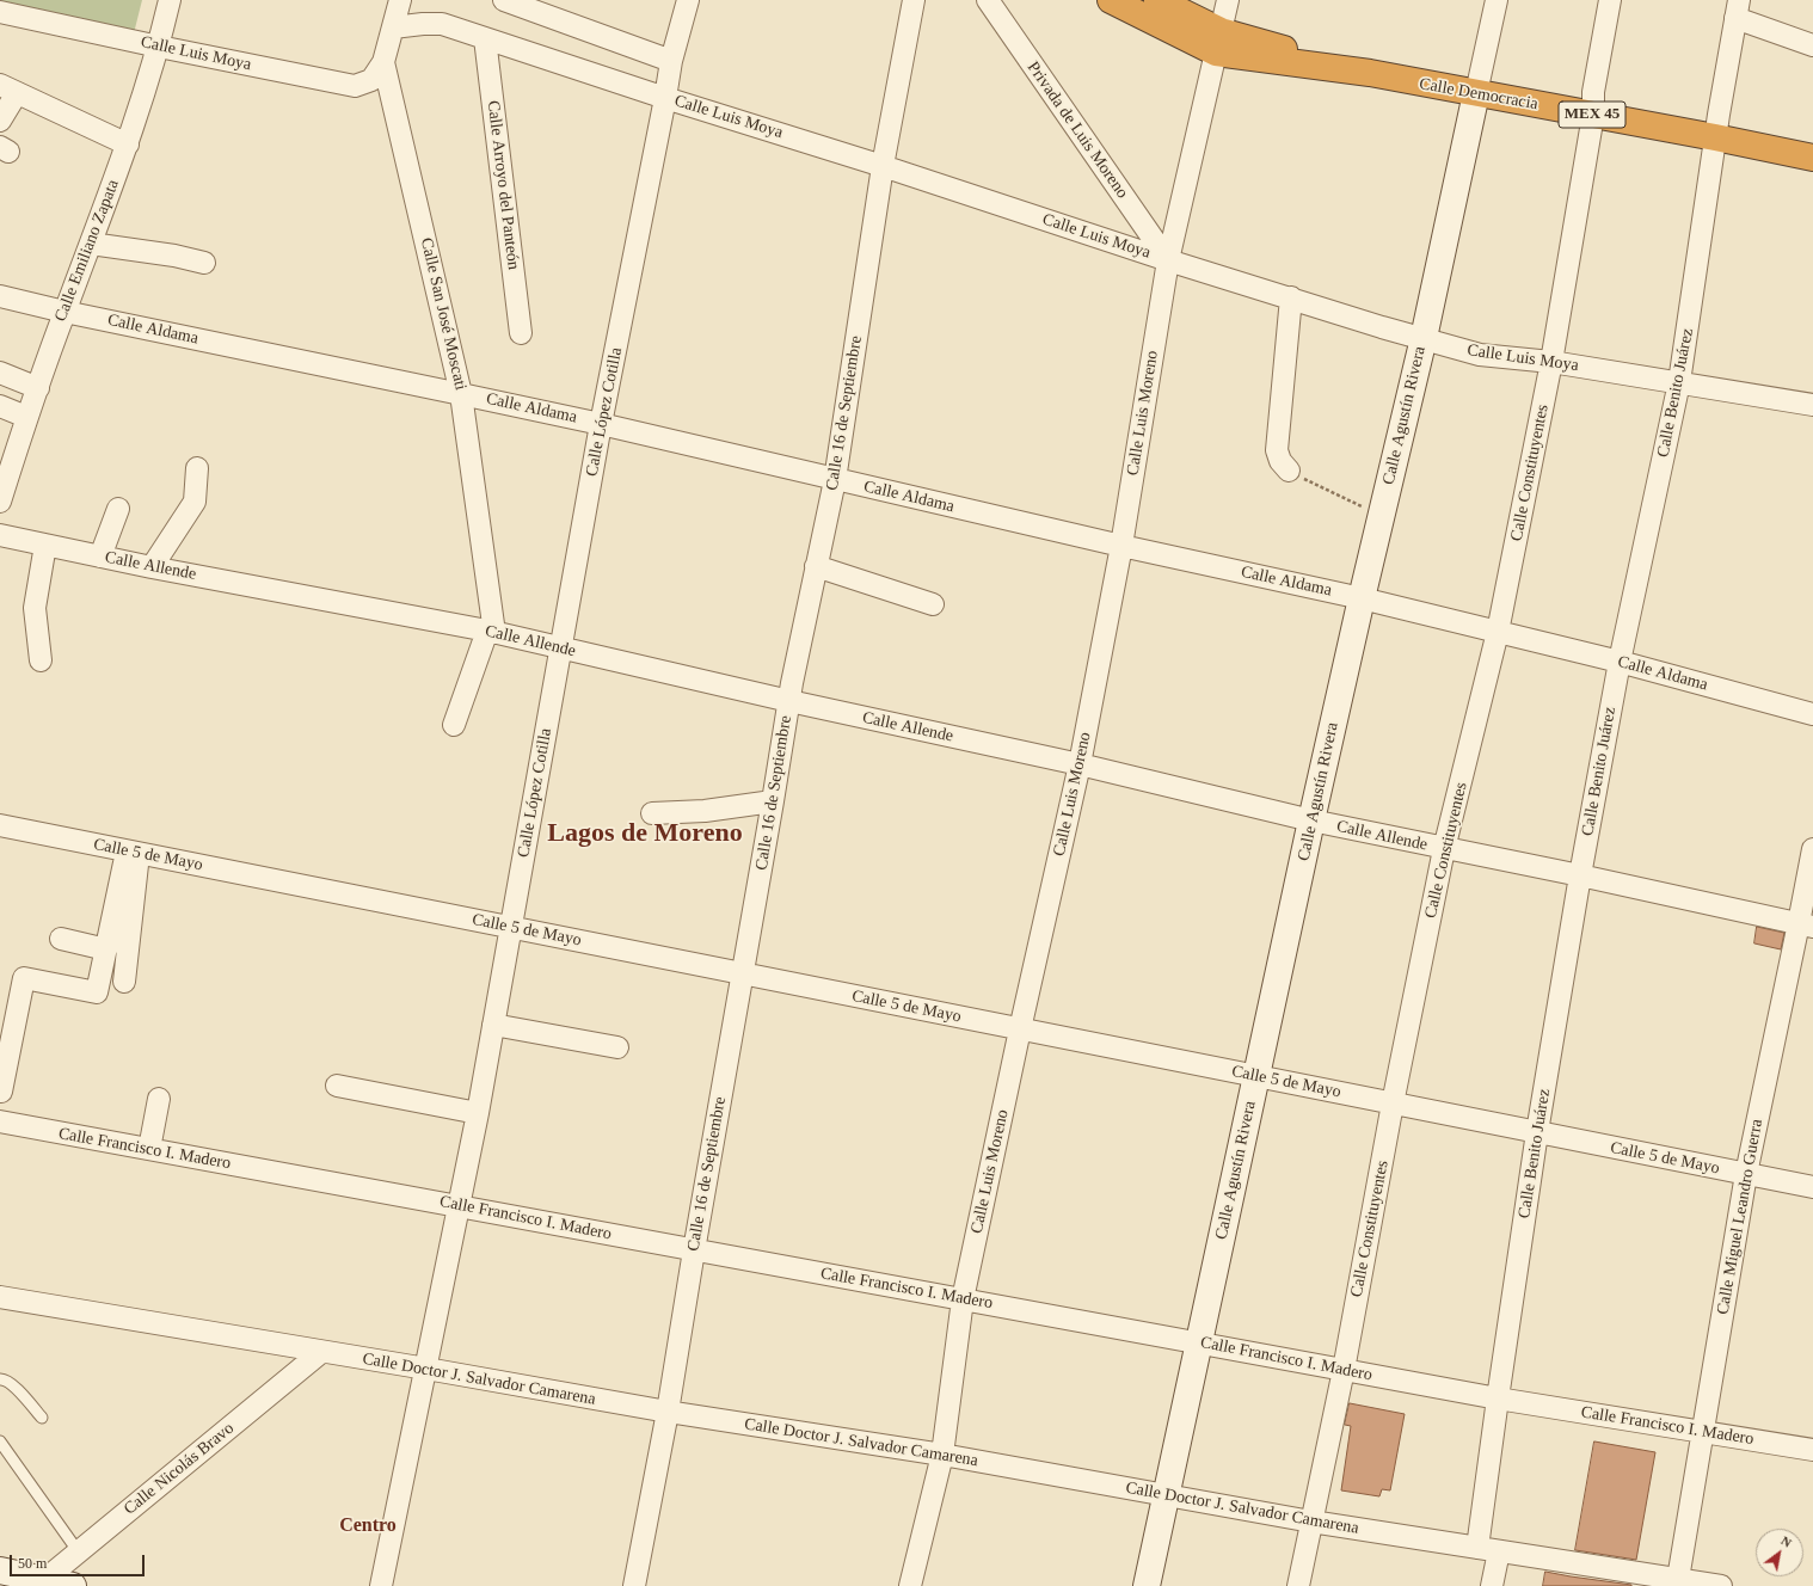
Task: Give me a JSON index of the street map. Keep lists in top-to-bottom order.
{
  "streets": {
    "highway": ["Calle Democracia", "MEX 45"],
    "main road": ["Calle Agustín Rivera"],
    "street": [
      "Calle Luis Moya",
      "Privada de Luis Moreno",
      "Calle Arroyo del Panteón",
      "Calle Emiliano Zapata",
      "Calle San José Moscati",
      "Calle Aldama",
      "Calle Benito Juárez",
      "Calle López Cotilla",
      "Calle 16 de Septiembre",
      "Calle Luis Moreno",
      "Calle Constituyentes",
      "Calle Allende",
      "Calle 5 de Mayo",
      "Calle Francisco I. Madero",
      "Calle Miguel Leandro Guerra",
      "Calle Doctor J. Salvador Camarena",
      "Calle Nicolás Bravo"
    ]
  },
  "crossings": [
    ["Calle Luis Moya", "Privada de Luis Moreno"],
    ["Calle Luis Moya", "Calle Arroyo del Panteón"],
    ["Calle Luis Moya", "Calle Emiliano Zapata"],
    ["Calle Luis Moya", "Calle San José Moscati"],
    ["Calle Luis Moya", "Calle Benito Juárez"],
    ["Calle Luis Moya", "Calle López Cotilla"],
    ["Calle Luis Moya", "Calle 16 de Septiembre"],
    ["Calle Luis Moya", "Calle Luis Moreno"],
    ["Calle Luis Moya", "Calle Agustín Rivera"],
    ["Calle Luis Moya", "Calle Constituyentes"],
    ["Calle Democracia", "Calle Benito Juárez"],
    ["Calle Democracia", "Calle Luis Moreno"],
    ["Calle Democracia", "Calle Agustín Rivera"],
    ["Calle Democracia", "Calle Constituyentes"],
    ["Privada de Luis Moreno", "Calle Luis Moreno"],
    ["Calle Emiliano Zapata", "Calle Aldama"],
    ["Calle San José Moscati", "Calle Aldama"],
    ["Calle San José Moscati", "Calle Allende"],
    ["Calle Aldama", "Calle Benito Juárez"],
    ["Calle Aldama", "Calle López Cotilla"],
    ["Calle Aldama", "Calle 16 de Septiembre"],
    ["Calle Aldama", "Calle Luis Moreno"],
    ["Calle Aldama", "Calle Agustín Rivera"],
    ["Calle Aldama", "Calle Constituyentes"],
    ["Calle Benito Juárez", "Calle Allende"],
    ["Calle Benito Juárez", "Calle 5 de Mayo"],
    ["Calle Benito Juárez", "Calle Francisco I. Madero"],
    ["Calle Benito Juárez", "Calle Doctor J. Salvador Camarena"],
    ["Calle López Cotilla", "Calle Allende"],
    ["Calle López Cotilla", "Calle 5 de Mayo"],
    ["Calle López Cotilla", "Calle Francisco I. Madero"],
    ["Calle López Cotilla", "Calle Doctor J. Salvador Camarena"],
    ["Calle 16 de Septiembre", "Calle Allende"],
    ["Calle 16 de Septiembre", "Calle 5 de Mayo"],
    ["Calle 16 de Septiembre", "Calle Francisco I. Madero"],
    ["Calle 16 de Septiembre", "Calle Doctor J. Salvador Camarena"],
    ["Calle Luis Moreno", "Calle Allende"],
    ["Calle Luis Moreno", "Calle 5 de Mayo"],
    ["Calle Luis Moreno", "Calle Francisco I. Madero"],
    ["Calle Luis Moreno", "Calle Doctor J. Salvador Camarena"],
    ["Calle Agustín Rivera", "Calle Allende"],
    ["Calle Agustín Rivera", "Calle 5 de Mayo"],
    ["Calle Agustín Rivera", "Calle Francisco I. Madero"],
    ["Calle Agustín Rivera", "Calle Doctor J. Salvador Camarena"],
    ["Calle Constituyentes", "Calle Allende"],
    ["Calle Constituyentes", "Calle 5 de Mayo"],
    ["Calle Constituyentes", "Calle Francisco I. Madero"],
    ["Calle Constituyentes", "Calle Doctor J. Salvador Camarena"],
    ["Calle Allende", "Calle Miguel Leandro Guerra"],
    ["Calle 5 de Mayo", "Calle Miguel Leandro Guerra"],
    ["Calle Francisco I. Madero", "Calle Miguel Leandro Guerra"],
    ["Calle Miguel Leandro Guerra", "Calle Doctor J. Salvador Camarena"],
    ["Calle Doctor J. Salvador Camarena", "Calle Nicolás Bravo"]
  ],
  "districts": ["Lagos de Moreno", "Centro"],
  "scale_bar": "50 m",
  "north": "top right"
}
